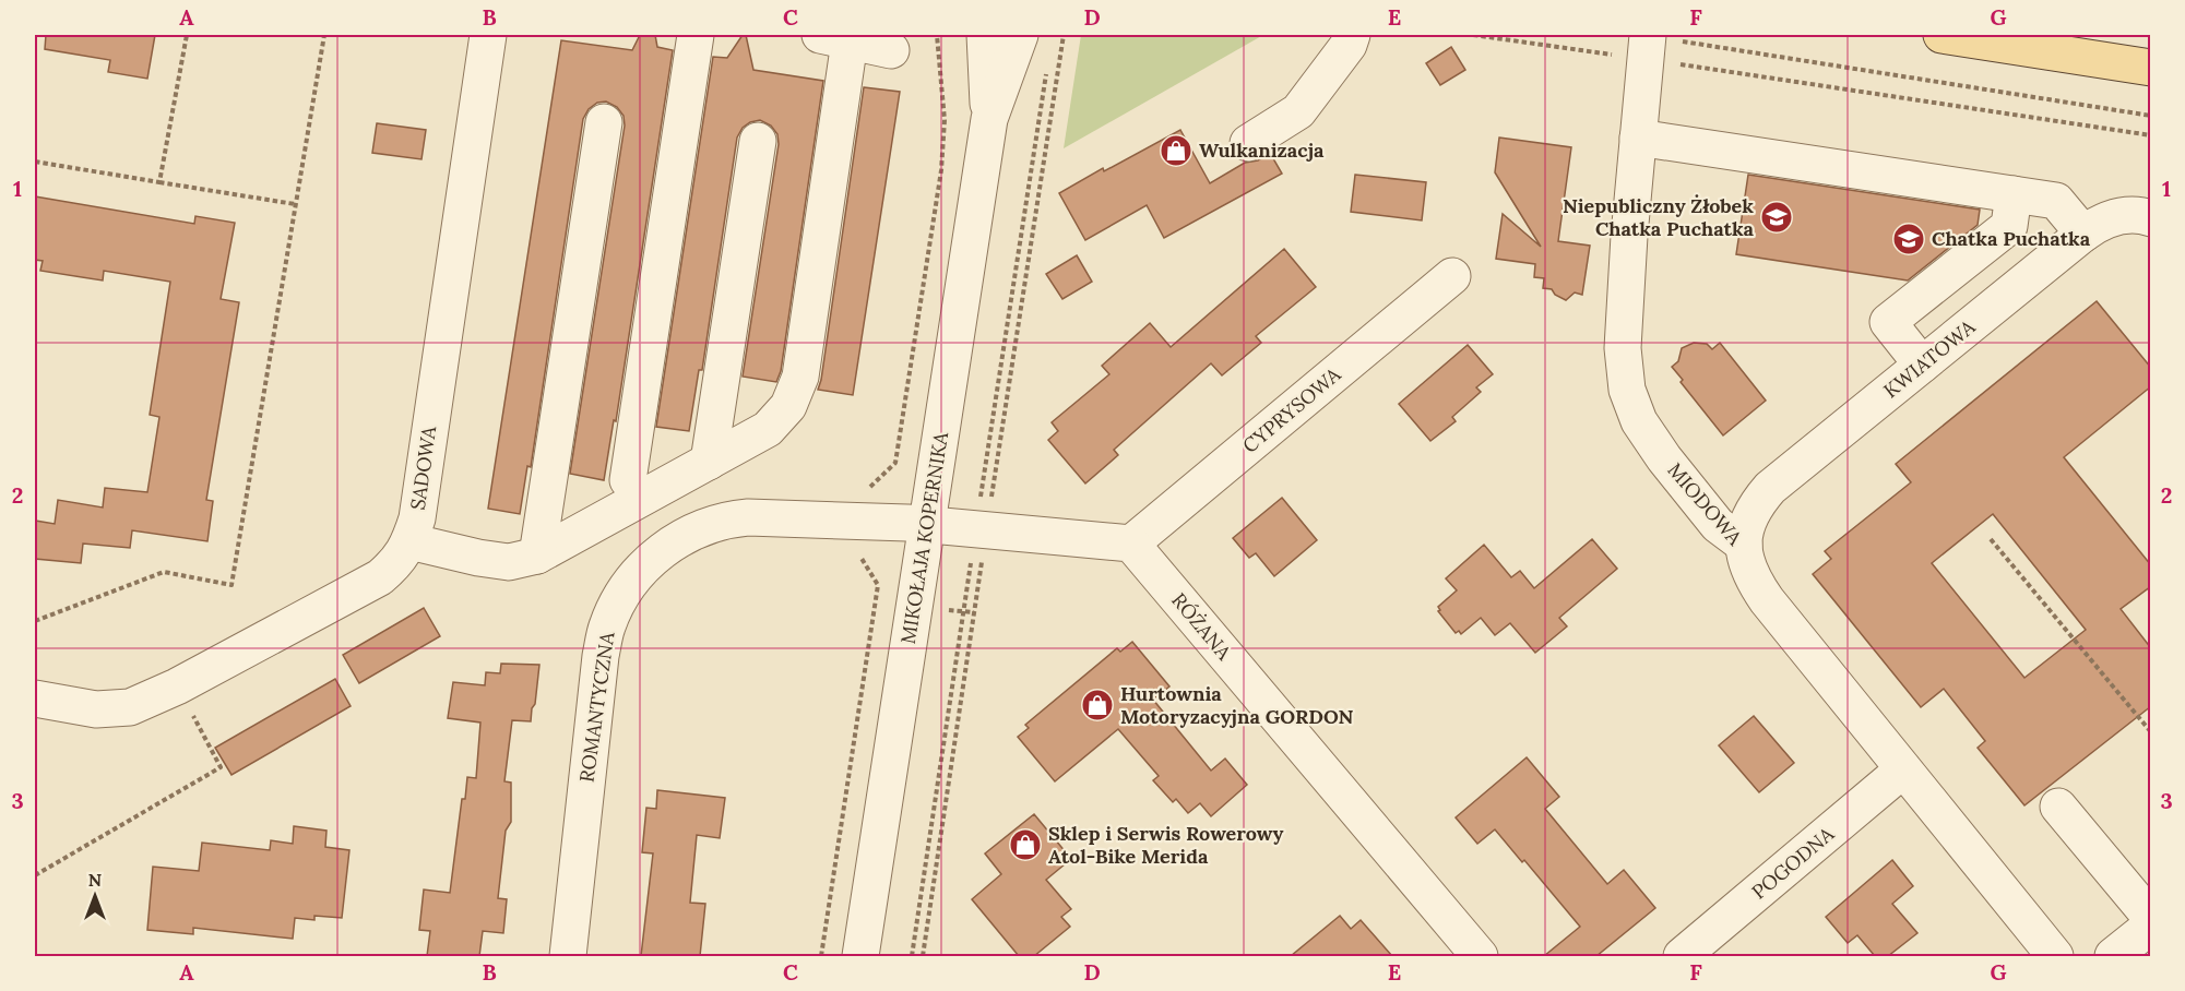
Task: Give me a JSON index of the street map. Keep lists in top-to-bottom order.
{
  "streets": {
    "street": [
      "KWIATOWA",
      "CYPRYSOWA",
      "SADOWA",
      "MIODOWA",
      "MIKOŁAJA KOPERNIKA",
      "RÓŻANA",
      "ROMANTYCZNA",
      "POGODNA"
    ]
  },
  "crossings": [
    ["KWIATOWA", "MIODOWA"],
    ["CYPRYSOWA", "RÓŻANA"],
    ["MIODOWA", "POGODNA"],
    ["MIKOŁAJA KOPERNIKA", "ROMANTYCZNA"]
  ],
  "places": {
    "shop": ["Wulkanizacja", "Hurtownia Motoryzacyjna GORDON", "Sklep i Serwis Rowerowy Atol-Bike Merida"],
    "school or university": ["Niepubliczny Żłobek Chatka Puchatka", "Chatka Puchatka"]
  },
  "north": "top",
  "grid": {
    "columns": [
      "A",
      "B",
      "C",
      "D",
      "E",
      "F",
      "G"
    ],
    "rows": ["1", "2", "3"]
  }
}
